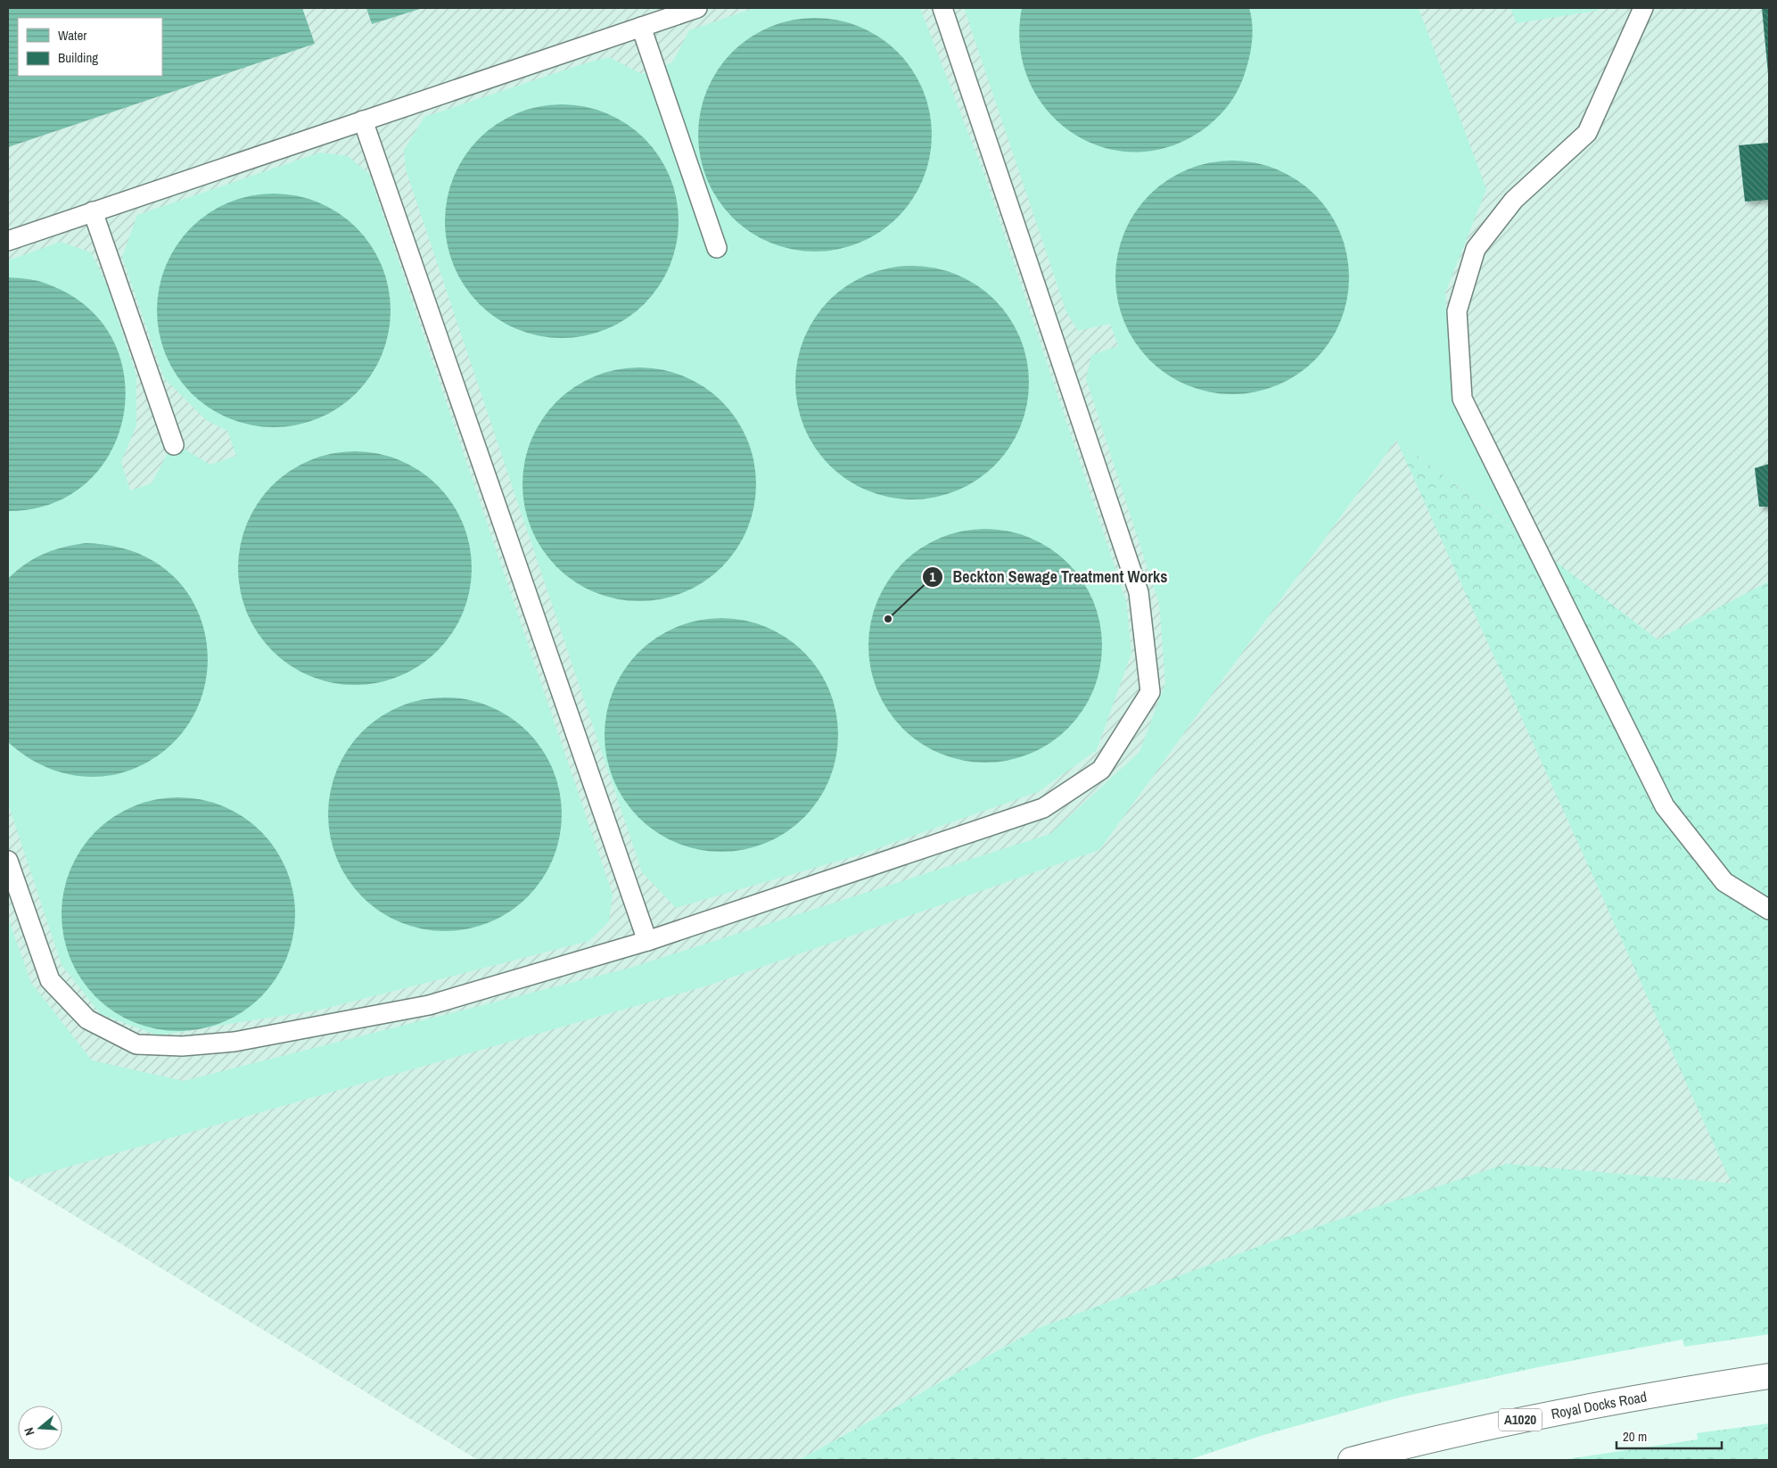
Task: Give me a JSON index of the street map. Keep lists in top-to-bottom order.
{
  "streets": {
    "highway": ["Royal Docks Road", "A1020"]
  },
  "places": ["Beckton Sewage Treatment Works"],
  "legend": ["Water", "Building"],
  "scale_bar": "20 m",
  "north": "left"
}
